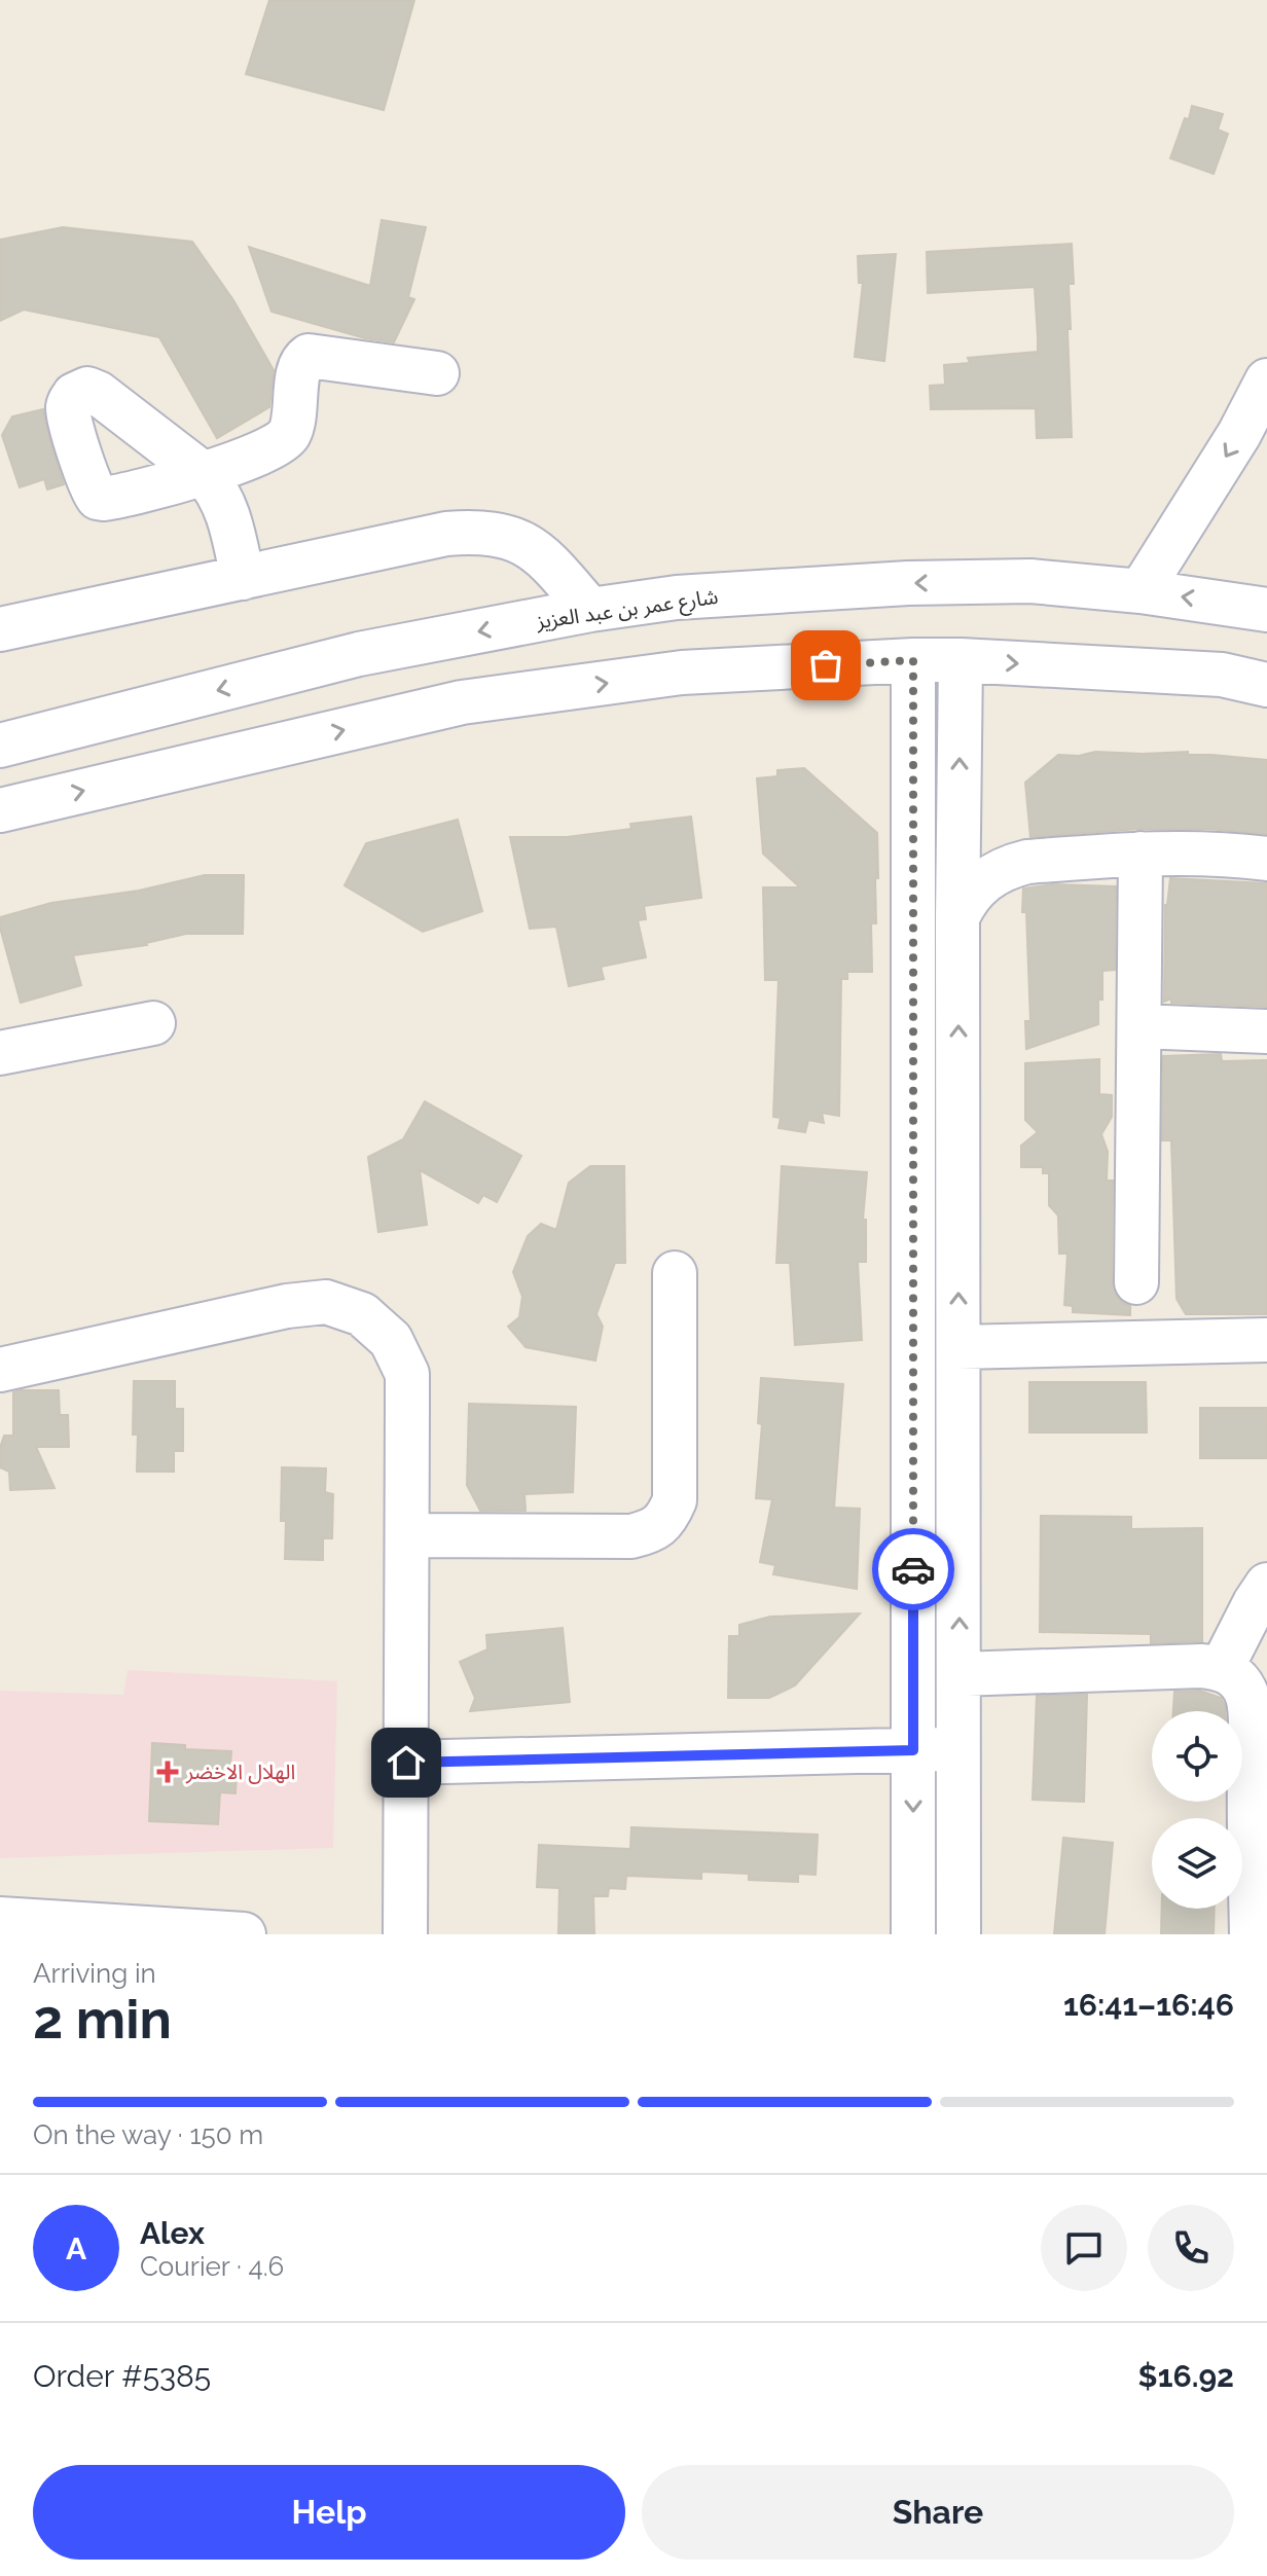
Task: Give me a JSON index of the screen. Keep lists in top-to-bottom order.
{
  "streets": {
    "street": ["شارع عمر بن عبد العزيز"]
  },
  "places": {
    "health": ["الهلال الاخضر"]
  },
  "page": {
    "heading": ["2 min", "Arriving in", "16:41–16:46"],
    "panel": [
      "Alex",
      "Courier · 4.6",
      "Order #5385",
      "$16.92"
    ],
    "bar": "On the way · 150 m",
    "round": "A",
    "buttons": ["Help", "Share"]
  }
}
